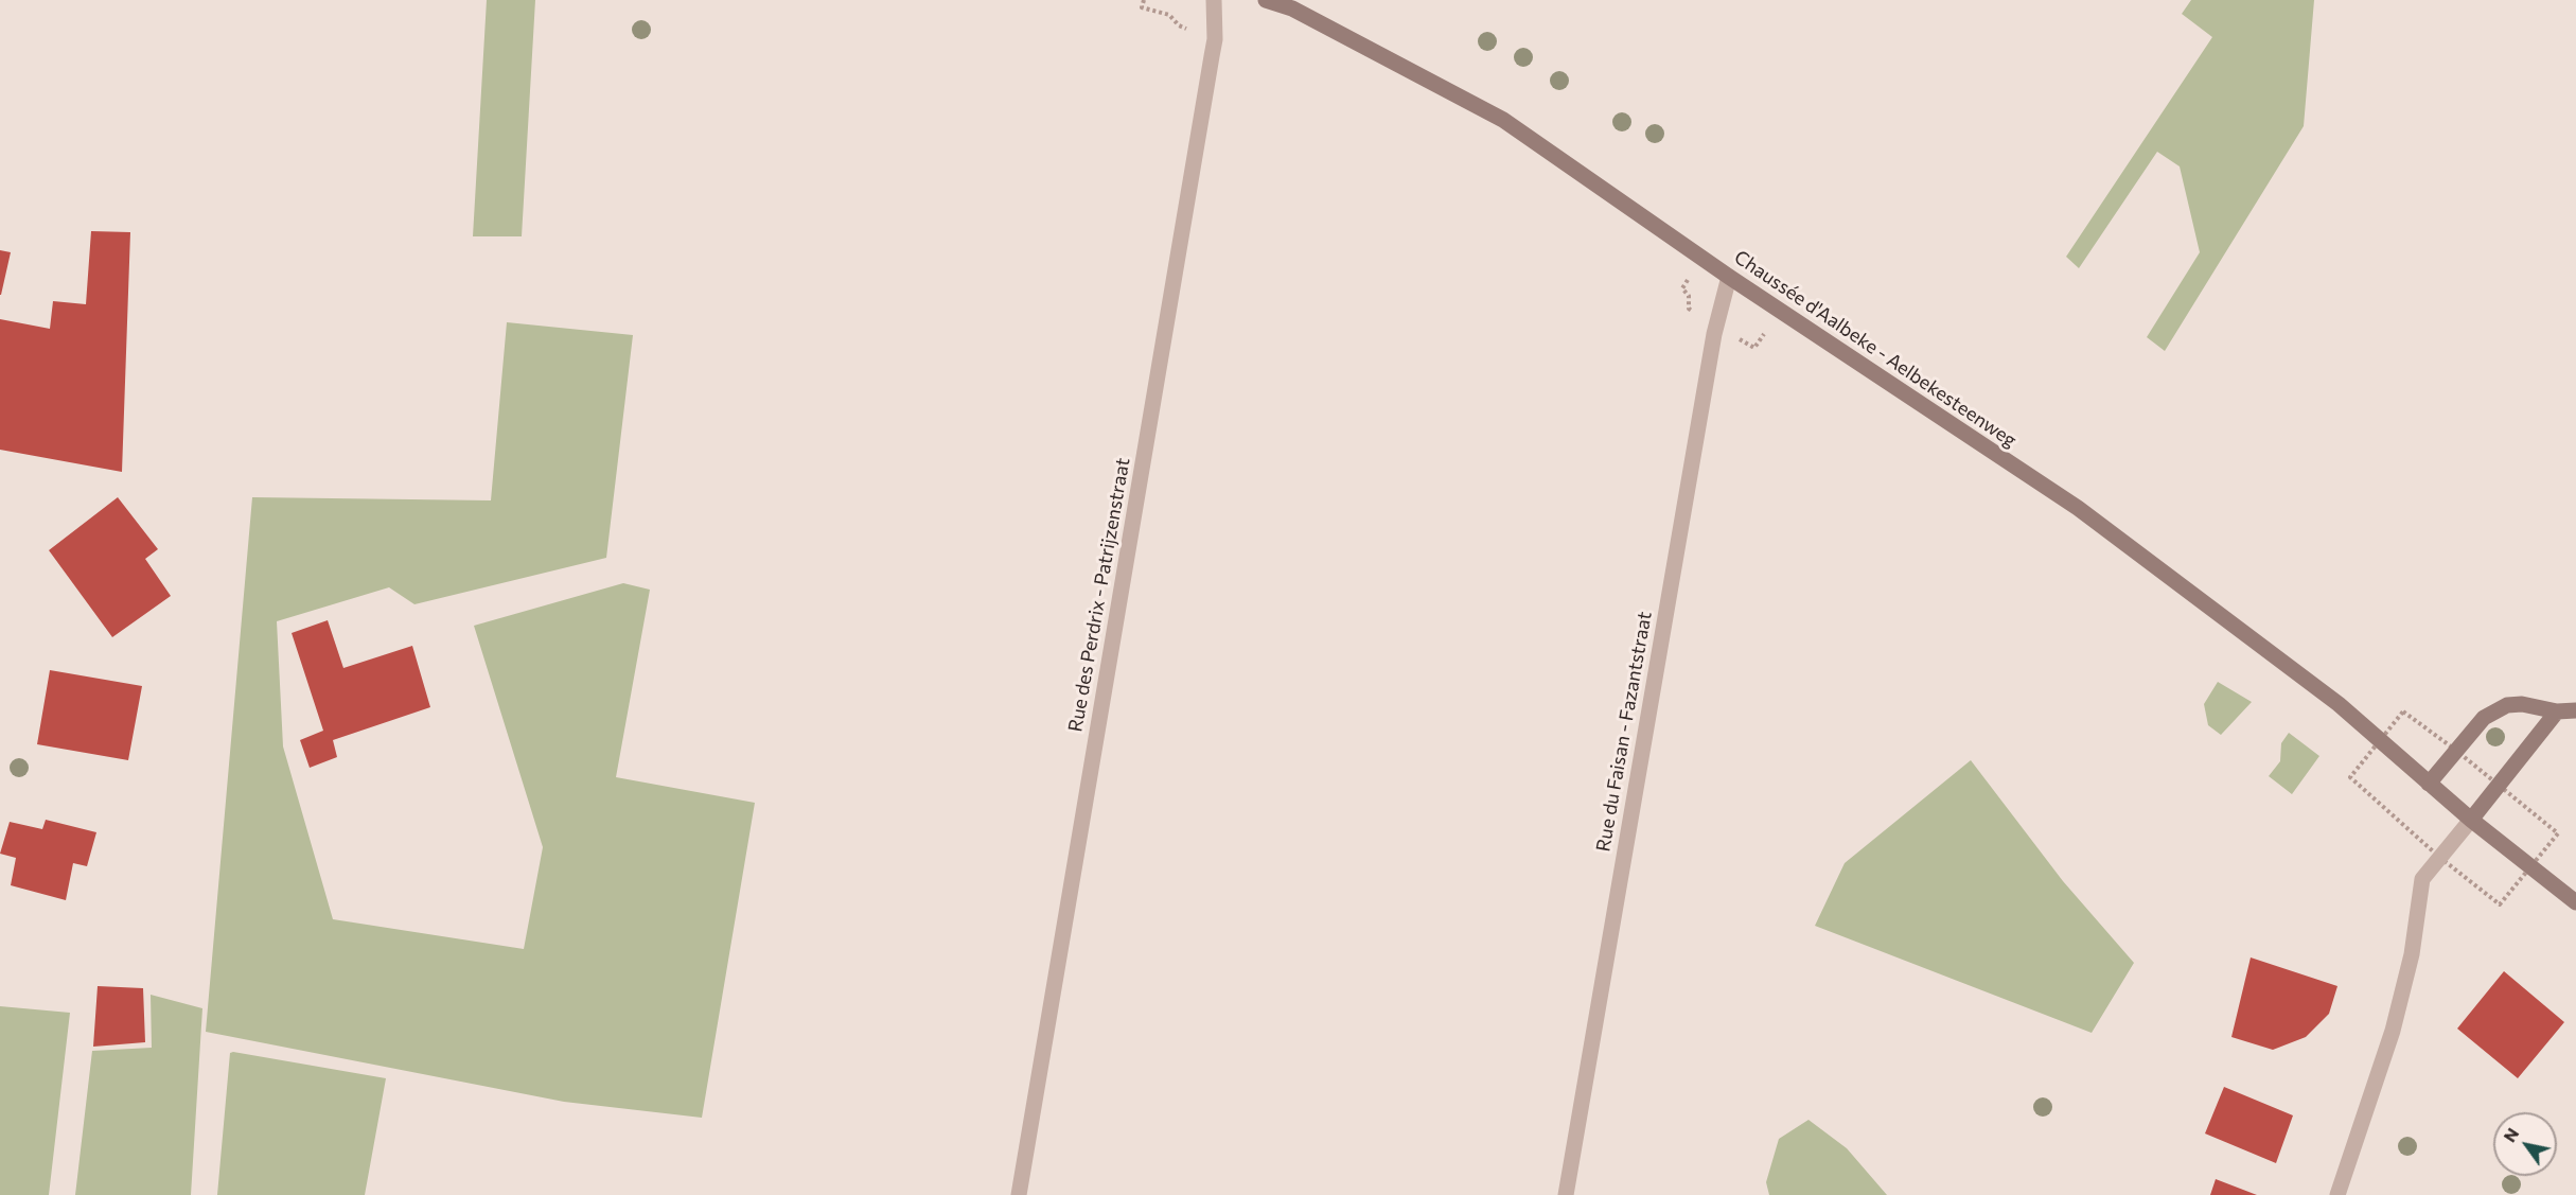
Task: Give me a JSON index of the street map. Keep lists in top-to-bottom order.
{
  "streets": {
    "main road": ["Chaussée d'Aalbeke - Aelbekesteenweg"],
    "street": ["Rue des Perdrix - Patrijzenstraat", "Rue du Faisan - Fazantstraat"]
  },
  "crossings": [
    ["Chaussée d'Aalbeke - Aelbekesteenweg", "Rue du Faisan - Fazantstraat"]
  ],
  "north": "top left"
}
